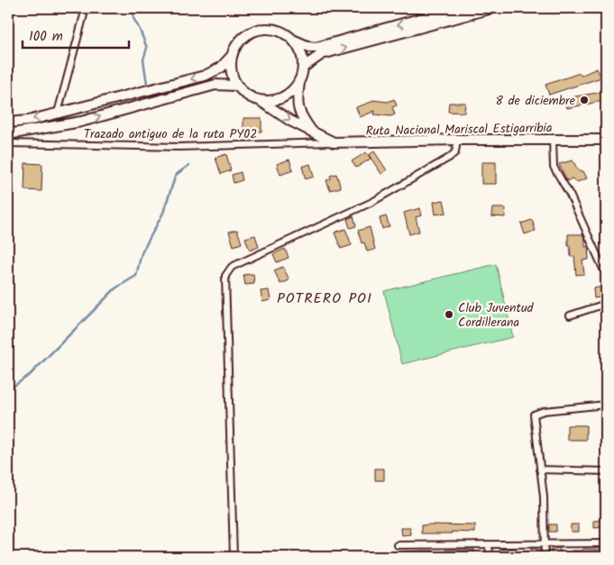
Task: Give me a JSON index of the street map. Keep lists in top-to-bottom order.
{
  "streets": {
    "main road": ["Ruta Nacional Mariscal Estigarribia"],
    "street": ["Trazado antiguo de la ruta PY02"]
  },
  "crossings": [
    ["Ruta Nacional Mariscal Estigarribia", "Trazado antiguo de la ruta PY02"]
  ],
  "districts": ["POTRERO POI"],
  "places": ["8 de diciembre", "Club Juventud Cordillerana"],
  "scale_bar": "100 m"
}
